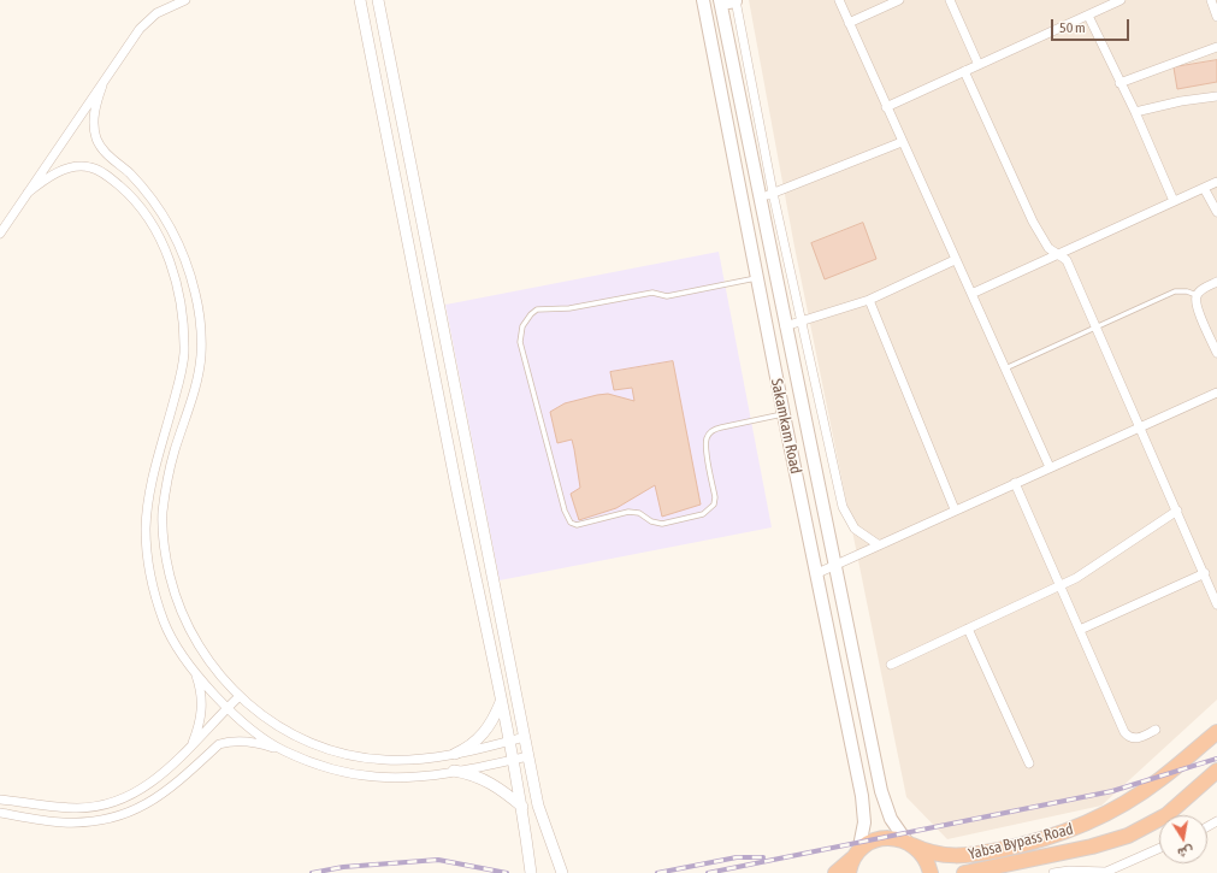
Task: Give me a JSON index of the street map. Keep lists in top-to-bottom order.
{
  "streets": {
    "highway": ["Yabsa Bypass Road"],
    "main road": ["Sakamkam Road"]
  },
  "crossings": [
    ["Sakamkam Road", "Yabsa Bypass Road"]
  ],
  "scale_bar": "50 m",
  "north": "bottom"
}
